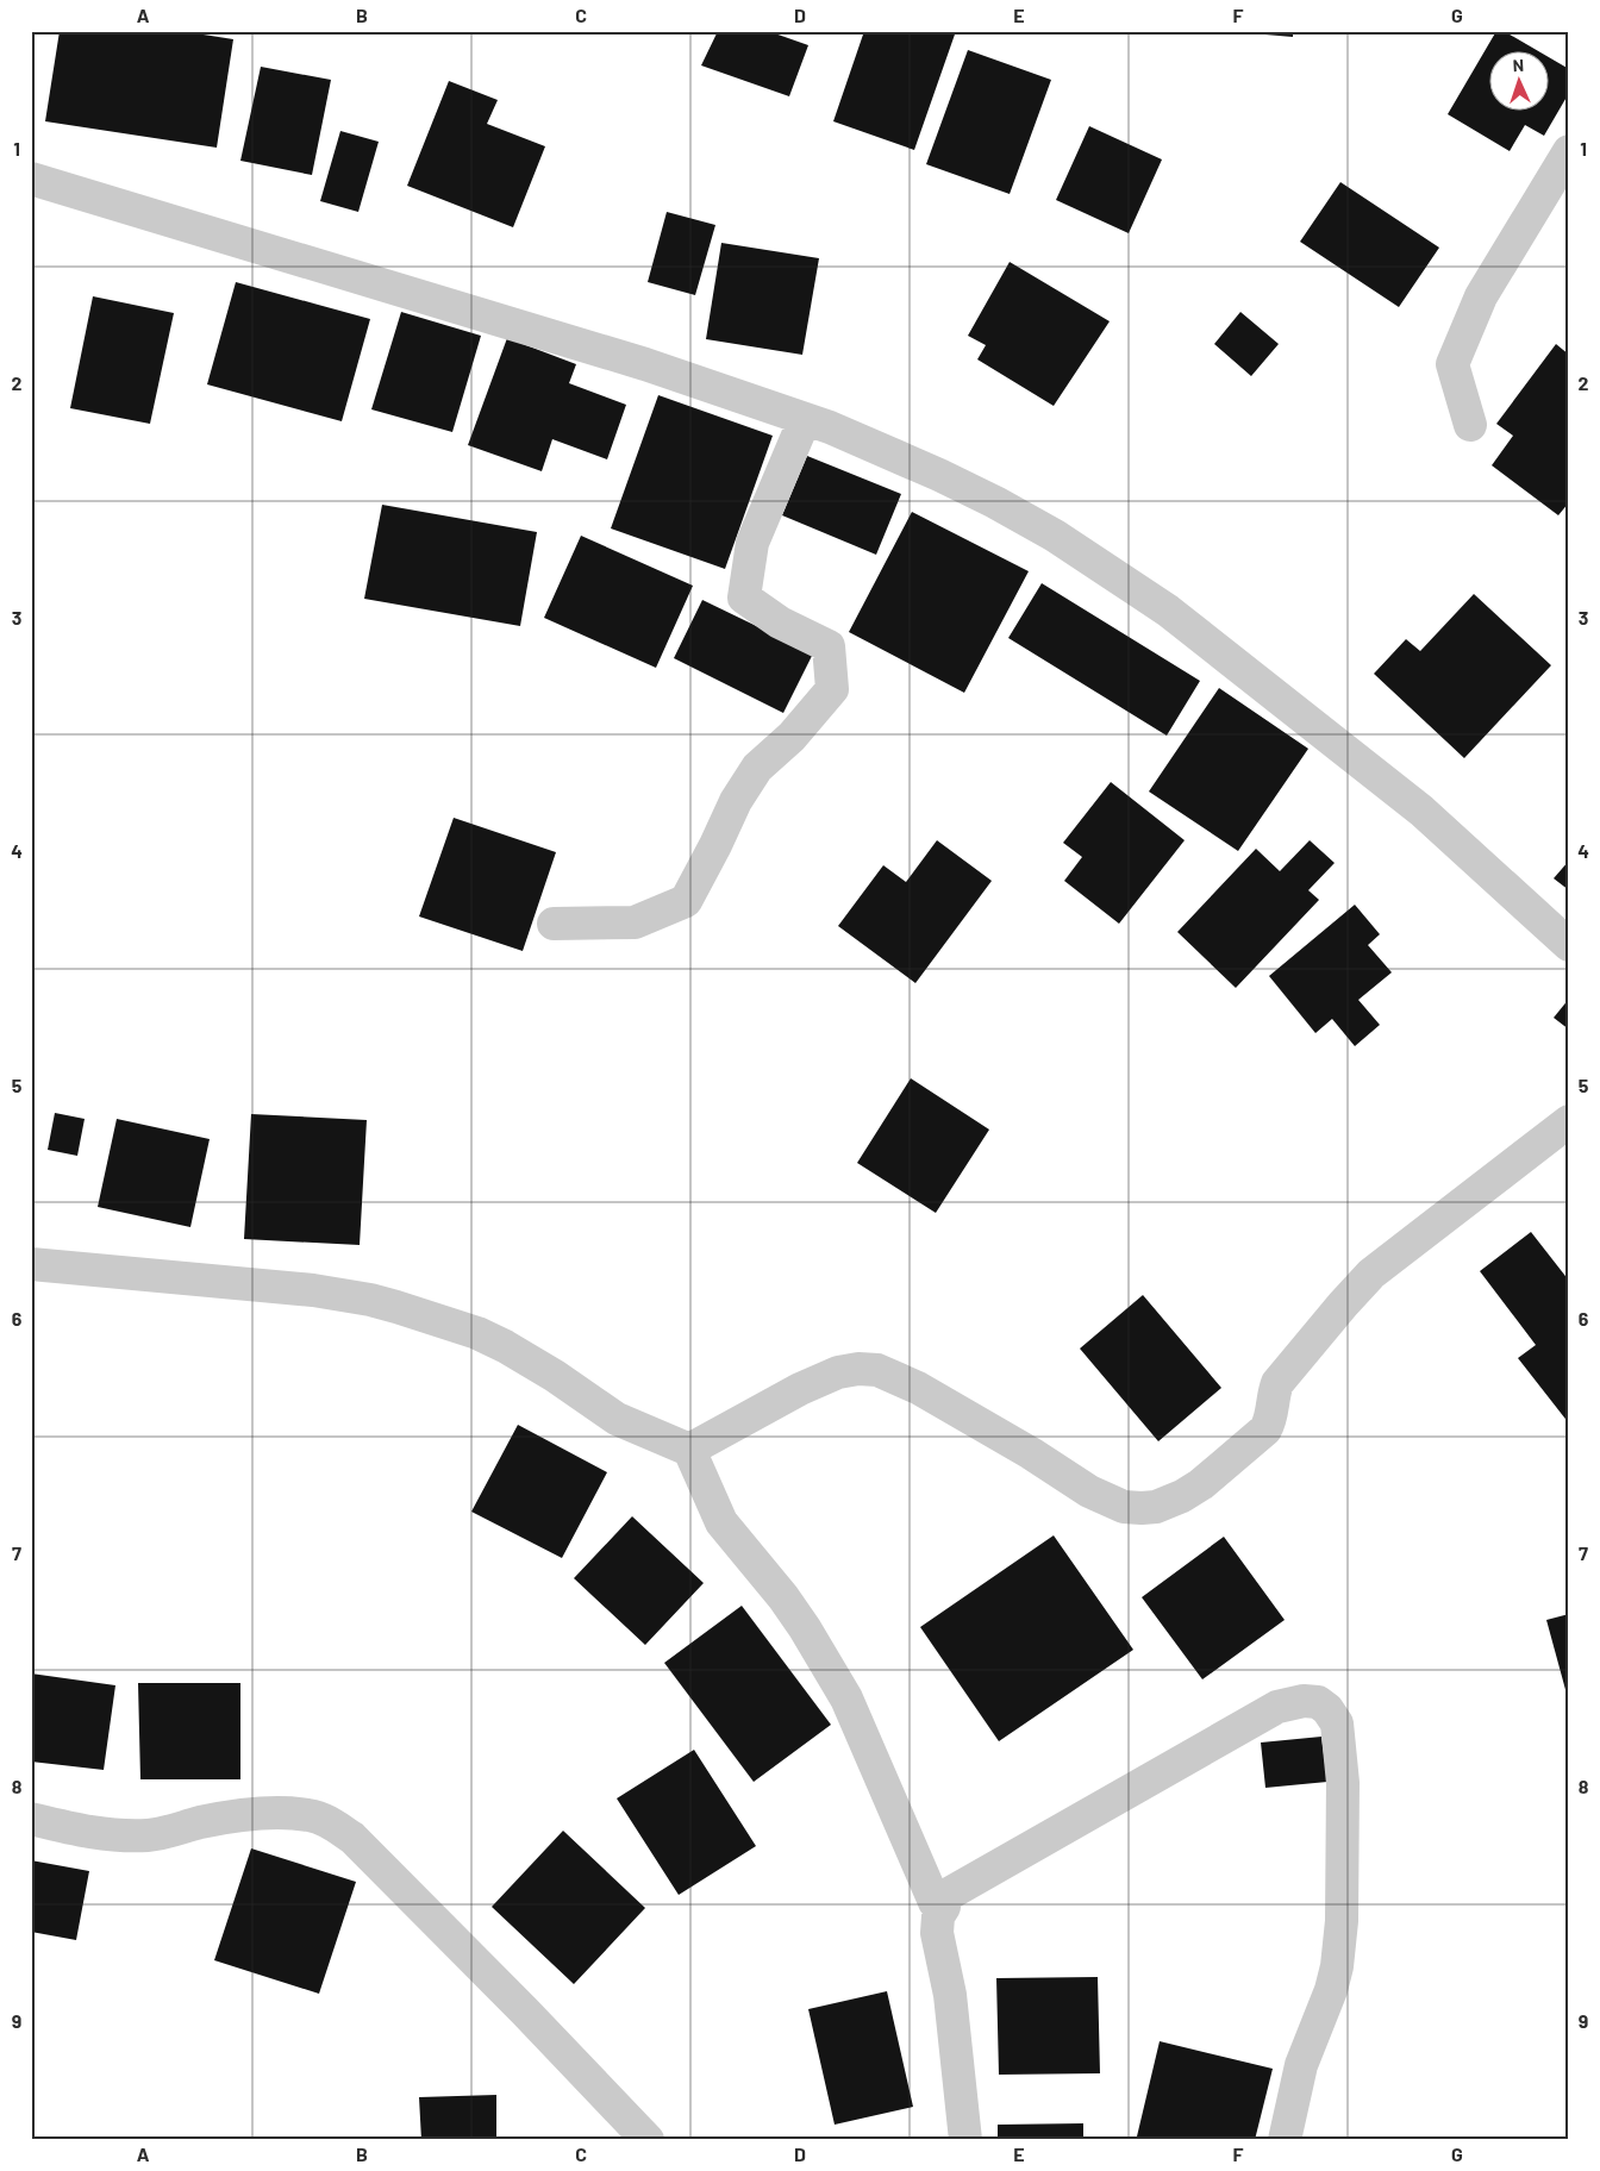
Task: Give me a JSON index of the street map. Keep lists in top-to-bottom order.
{
  "north": "top",
  "grid": {
    "columns": [
      "A",
      "B",
      "C",
      "D",
      "E",
      "F",
      "G"
    ],
    "rows": [
      "1",
      "2",
      "3",
      "4",
      "5",
      "6",
      "7",
      "8",
      "9"
    ]
  }
}
